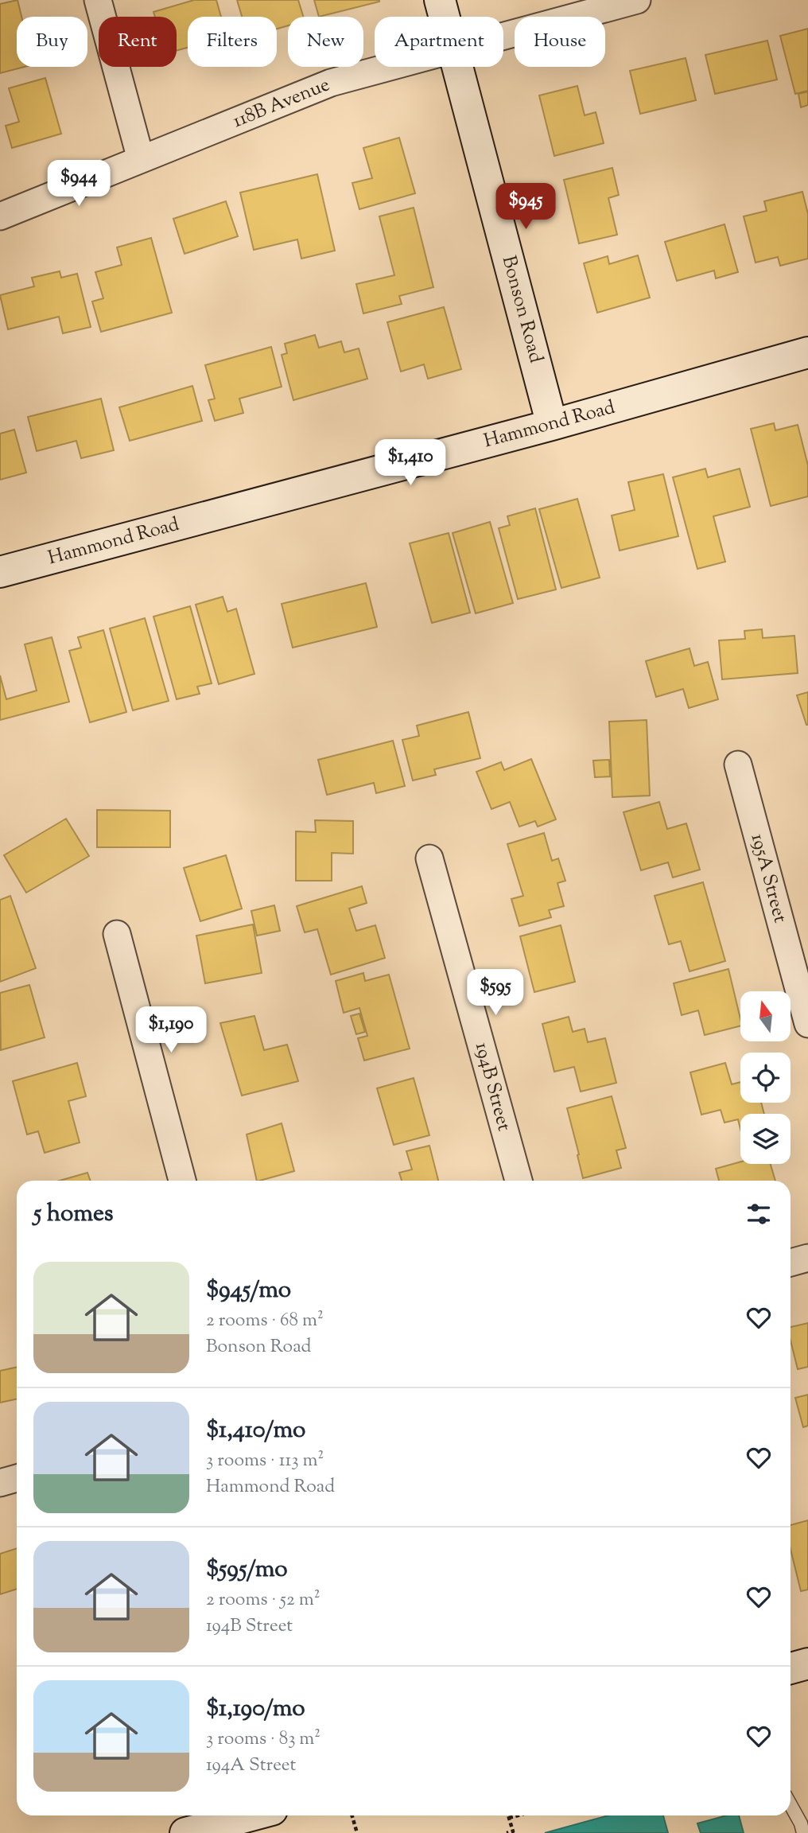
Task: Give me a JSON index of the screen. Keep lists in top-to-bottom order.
{
  "streets": {
    "main road": ["Bonson Road", "Hammond Road"],
    "street": ["118B Avenue", "195A Street", "194B Street"]
  },
  "crossings": [
    ["Bonson Road", "Hammond Road"]
  ],
  "north": "top",
  "page": {
    "chip": [
      "Buy",
      "Rent",
      "Filters",
      "New",
      "Apartment",
      "House"
    ],
    "price": [
      "$944",
      "$945",
      "$1,410",
      "$595",
      "$1,190"
    ],
    "heading": "5 homes",
    "list": [
      {
        "name": "$945/mo",
        "note": "2 rooms · 68 m² · Bonson Road"
      },
      {
        "name": "$1,410/mo",
        "note": "3 rooms · 113 m² · Hammond Road"
      },
      {
        "name": "$595/mo",
        "note": "2 rooms · 52 m² · 194B Street"
      },
      {
        "name": "$1,190/mo",
        "note": "3 rooms · 83 m² · 194A Street"
      }
    ]
  }
}
